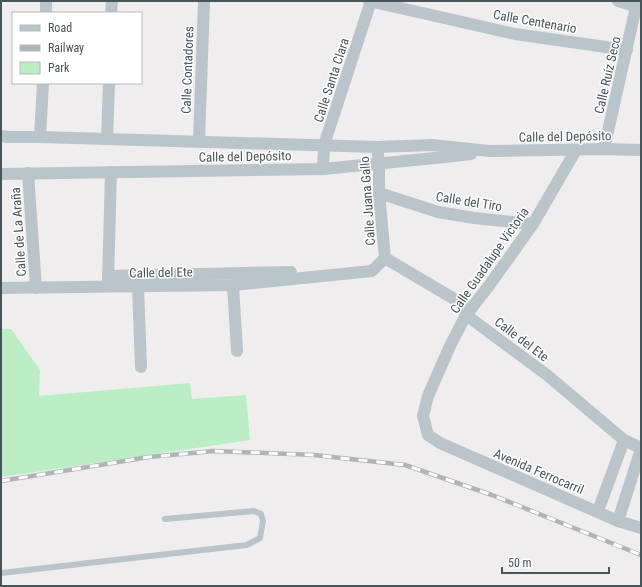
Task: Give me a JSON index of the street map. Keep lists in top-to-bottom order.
{
  "streets": {
    "street": [
      "Calle Centenario",
      "Calle Contadores",
      "Calle Ruíz Seco",
      "Calle Santa Clara",
      "Calle del Depósito",
      "Calle Juana Gallo",
      "Calle del Tiro",
      "Calle de La Araña",
      "Calle Guadalupe Victoria",
      "Calle del Ete",
      "Avenida Ferrocarril"
    ]
  },
  "crossings": [
    ["Calle Centenario", "Calle Ruíz Seco"],
    ["Calle Centenario", "Calle Santa Clara"],
    ["Calle Contadores", "Calle del Depósito"],
    ["Calle Ruíz Seco", "Calle del Depósito"],
    ["Calle Santa Clara", "Calle del Depósito"],
    ["Calle del Depósito", "Calle Juana Gallo"],
    ["Calle del Depósito", "Calle de La Araña"],
    ["Calle del Depósito", "Calle Guadalupe Victoria"],
    ["Calle Juana Gallo", "Calle del Tiro"],
    ["Calle Juana Gallo", "Calle del Ete"],
    ["Calle del Tiro", "Calle Guadalupe Victoria"],
    ["Calle de La Araña", "Calle del Ete"],
    ["Calle Guadalupe Victoria", "Calle del Ete"],
    ["Calle Guadalupe Victoria", "Avenida Ferrocarril"]
  ],
  "legend": ["Road", "Railway", "Park"],
  "scale_bar": "50 m"
}
